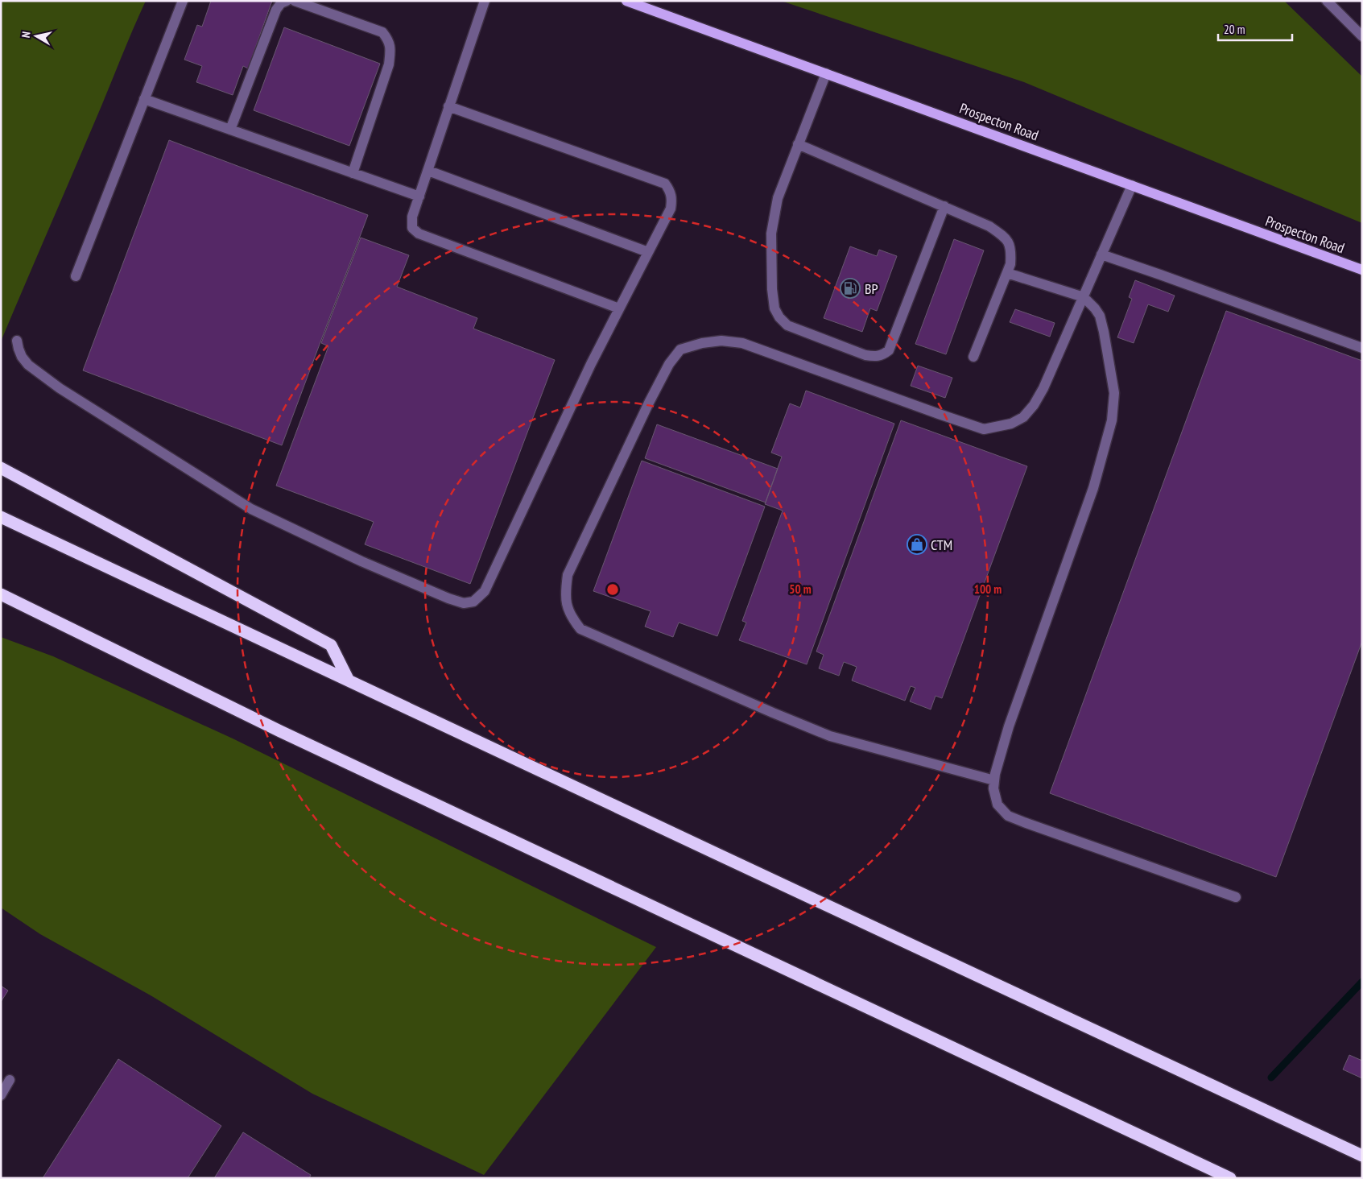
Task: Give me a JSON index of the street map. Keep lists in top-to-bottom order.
{
  "streets": {
    "main road": ["Prospecton Road"]
  },
  "places": {
    "fuel station": ["BP"],
    "shop": ["CTM"]
  },
  "scale_bar": "20 m",
  "north": "left",
  "rings": ["50 m", "100 m"]
}
